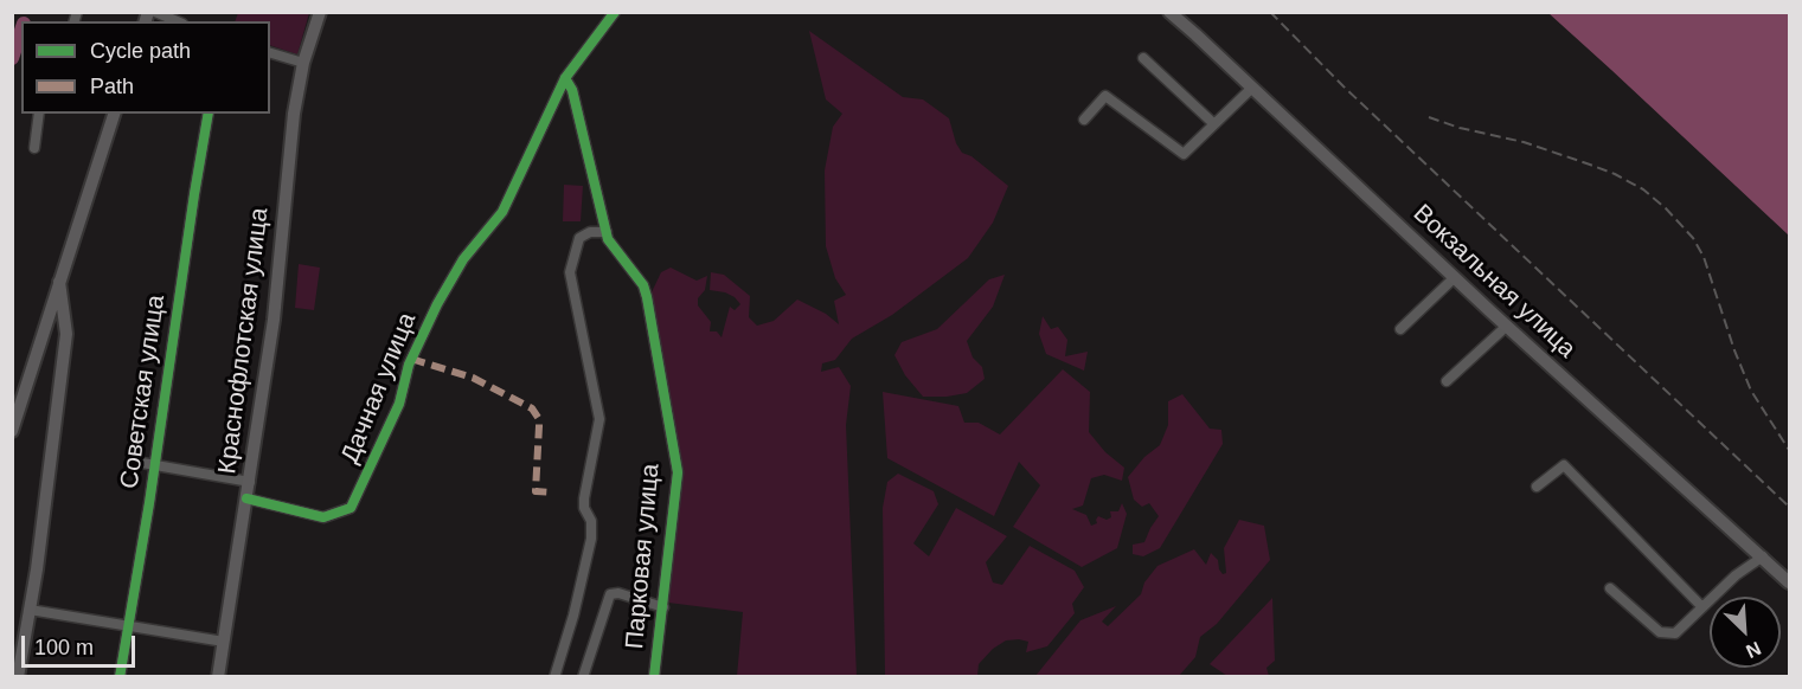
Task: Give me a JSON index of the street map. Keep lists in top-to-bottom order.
{
  "streets": {
    "main road": ["Вокзальная улица", "Краснофлотская улица"],
    "street": ["Дачная улица", "Советская улица", "Парковая улица"]
  },
  "crossings": [
    ["Краснофлотская улица", "Дачная улица"],
    ["Дачная улица", "Парковая улица"]
  ],
  "legend": ["Cycle path", "Path"],
  "scale_bar": "100 m",
  "north": "bottom right"
}
